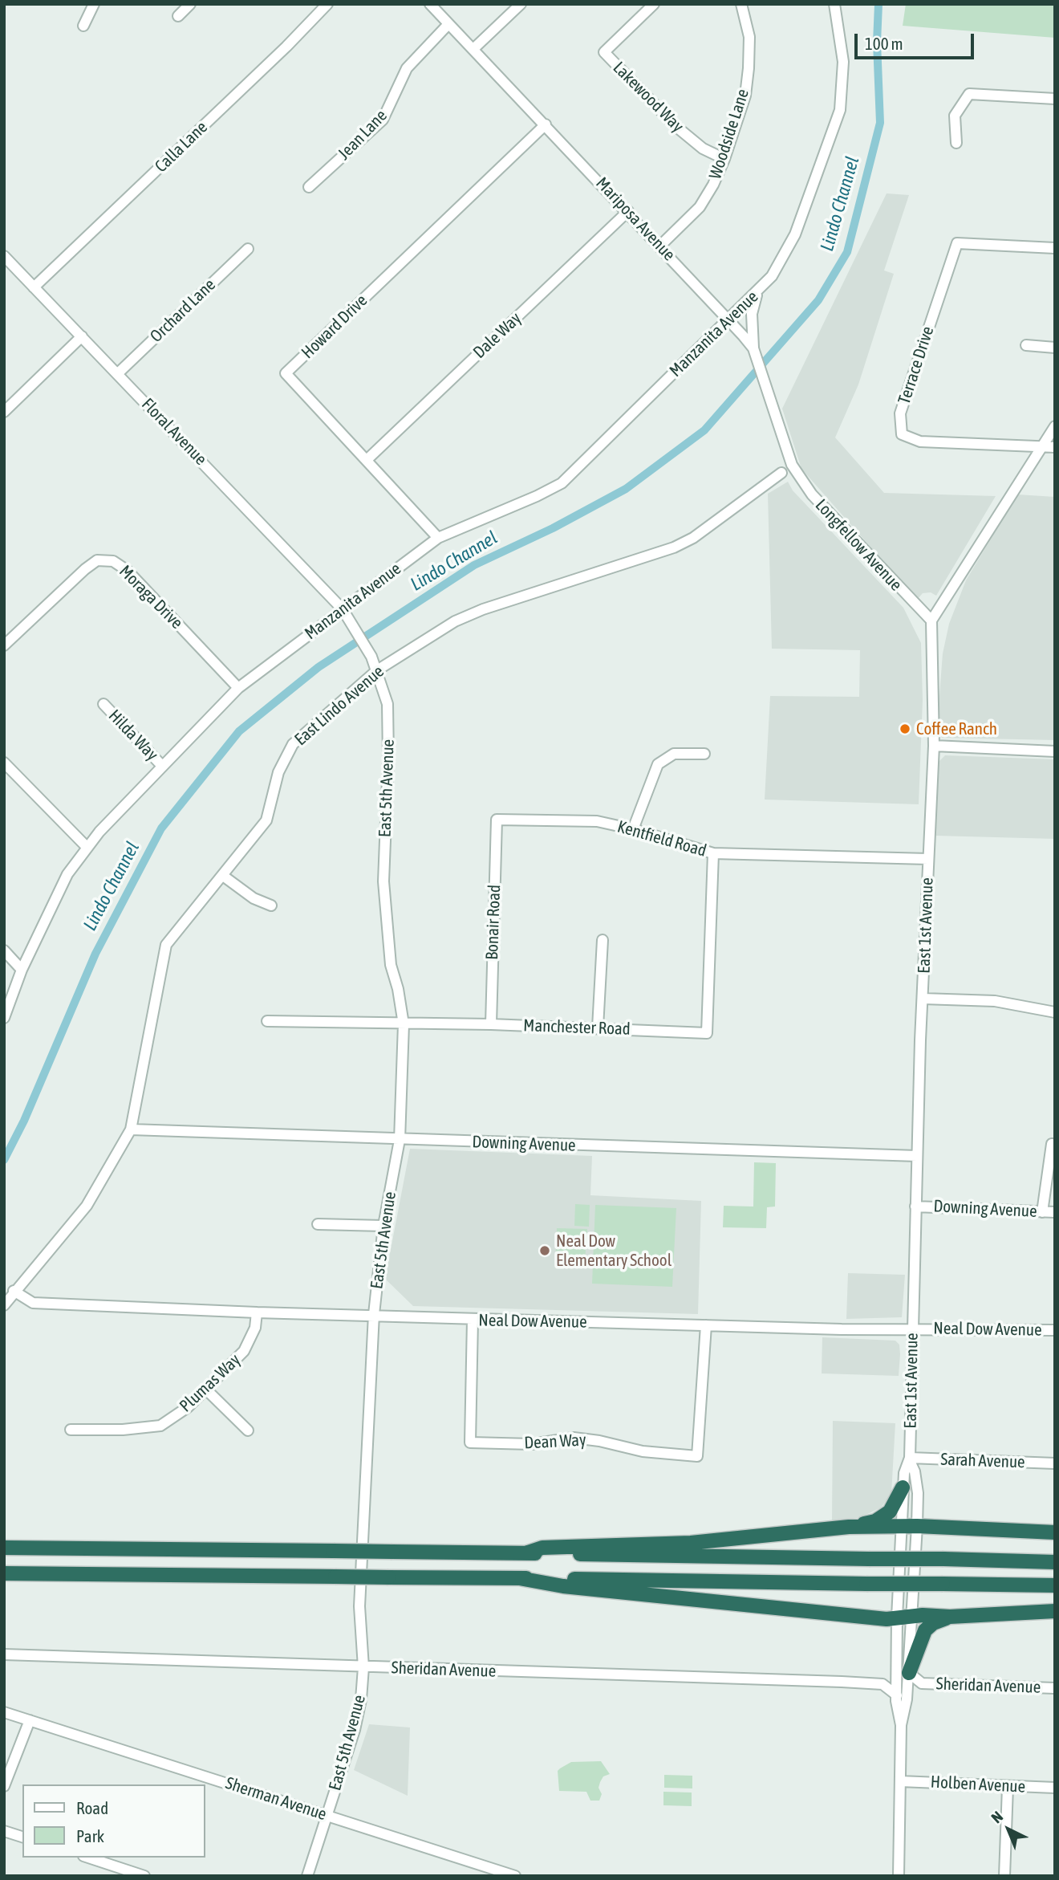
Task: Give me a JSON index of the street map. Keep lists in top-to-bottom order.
{
  "streets": {
    "street": [
      "Lakewood Way",
      "Woodside Lane",
      "Jean Lane",
      "Calla Lane",
      "Mariposa Avenue",
      "Orchard Lane",
      "Howard Drive",
      "Manzanita Avenue",
      "Dale Way",
      "Terrace Drive",
      "Floral Avenue",
      "Longfellow Avenue",
      "Moraga Drive",
      "East Lindo Avenue",
      "Hilda Way",
      "East 5th Avenue",
      "Kentfield Road",
      "Bonair Road",
      "East 1st Avenue",
      "Manchester Road",
      "Downing Avenue",
      "Neal Dow Avenue",
      "Plumas Way",
      "Dean Way",
      "Sarah Avenue",
      "Sheridan Avenue",
      "Holben Avenue",
      "Sherman Avenue"
    ]
  },
  "crossings": [
    ["Lakewood Way", "Woodside Lane"],
    ["Woodside Lane", "Mariposa Avenue"],
    ["Jean Lane", "Mariposa Avenue"],
    ["Calla Lane", "Floral Avenue"],
    ["Mariposa Avenue", "Howard Drive"],
    ["Mariposa Avenue", "Manzanita Avenue"],
    ["Mariposa Avenue", "Dale Way"],
    ["Mariposa Avenue", "Longfellow Avenue"],
    ["Orchard Lane", "Floral Avenue"],
    ["Howard Drive", "Manzanita Avenue"],
    ["Howard Drive", "Dale Way"],
    ["Manzanita Avenue", "Floral Avenue"],
    ["Manzanita Avenue", "Moraga Drive"],
    ["Manzanita Avenue", "Hilda Way"],
    ["Manzanita Avenue", "East 5th Avenue"],
    ["Floral Avenue", "East 5th Avenue"],
    ["Longfellow Avenue", "East 1st Avenue"],
    ["East Lindo Avenue", "East 5th Avenue"],
    ["East Lindo Avenue", "Downing Avenue"],
    ["East Lindo Avenue", "Neal Dow Avenue"],
    ["East 5th Avenue", "Manchester Road"],
    ["East 5th Avenue", "Downing Avenue"],
    ["East 5th Avenue", "Neal Dow Avenue"],
    ["East 5th Avenue", "Sheridan Avenue"],
    ["East 5th Avenue", "Sherman Avenue"],
    ["Kentfield Road", "Bonair Road"],
    ["Kentfield Road", "East 1st Avenue"],
    ["Kentfield Road", "Manchester Road"],
    ["Bonair Road", "Manchester Road"],
    ["East 1st Avenue", "Downing Avenue"],
    ["East 1st Avenue", "Neal Dow Avenue"],
    ["East 1st Avenue", "Sarah Avenue"],
    ["East 1st Avenue", "Sheridan Avenue"],
    ["East 1st Avenue", "Holben Avenue"],
    ["Neal Dow Avenue", "Plumas Way"],
    ["Neal Dow Avenue", "Dean Way"]
  ],
  "water": ["Lindo Channel"],
  "places": ["Coffee Ranch", "Neal Dow Elementary School"],
  "legend": ["Road", "Park"],
  "scale_bar": "100 m",
  "north": "top left"
}
